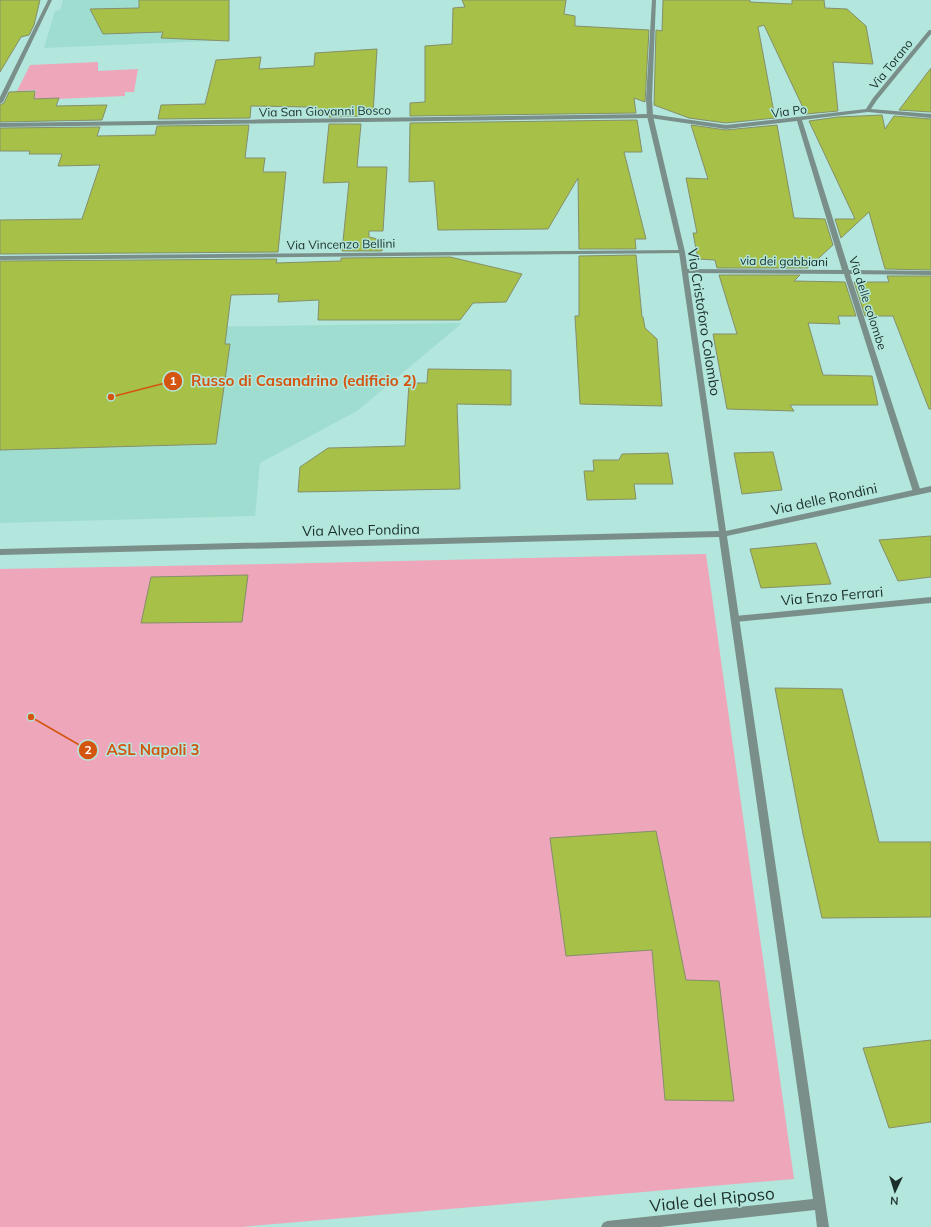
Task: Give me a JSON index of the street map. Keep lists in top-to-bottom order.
{
  "streets": {
    "street": [
      "Via Torano",
      "Via San Giovanni Bosco",
      "Via Po",
      "Via Vincenzo Bellini",
      "via dei gabbiani",
      "Via delle colombe",
      "Via Cristoforo Colombo",
      "Via delle Rondini",
      "Via Alveo Fondina",
      "Via Enzo Ferrari",
      "Viale del Riposo"
    ]
  },
  "crossings": [
    ["Via Torano", "Via Po"],
    ["Via San Giovanni Bosco", "Via Po"],
    ["Via San Giovanni Bosco", "Via Cristoforo Colombo"],
    ["Via Po", "Via delle colombe"],
    ["Via Po", "Via Cristoforo Colombo"],
    ["Via Vincenzo Bellini", "Via Cristoforo Colombo"],
    ["via dei gabbiani", "Via delle colombe"],
    ["via dei gabbiani", "Via Cristoforo Colombo"],
    ["Via delle colombe", "Via delle Rondini"],
    ["Via Cristoforo Colombo", "Via delle Rondini"],
    ["Via Cristoforo Colombo", "Via Alveo Fondina"],
    ["Via Cristoforo Colombo", "Via Enzo Ferrari"],
    ["Via Cristoforo Colombo", "Viale del Riposo"],
    ["Via delle Rondini", "Via Alveo Fondina"]
  ],
  "places": ["Russo di Casandrino (edificio 2)", "ASL Napoli 3"],
  "north": "bottom"
}
